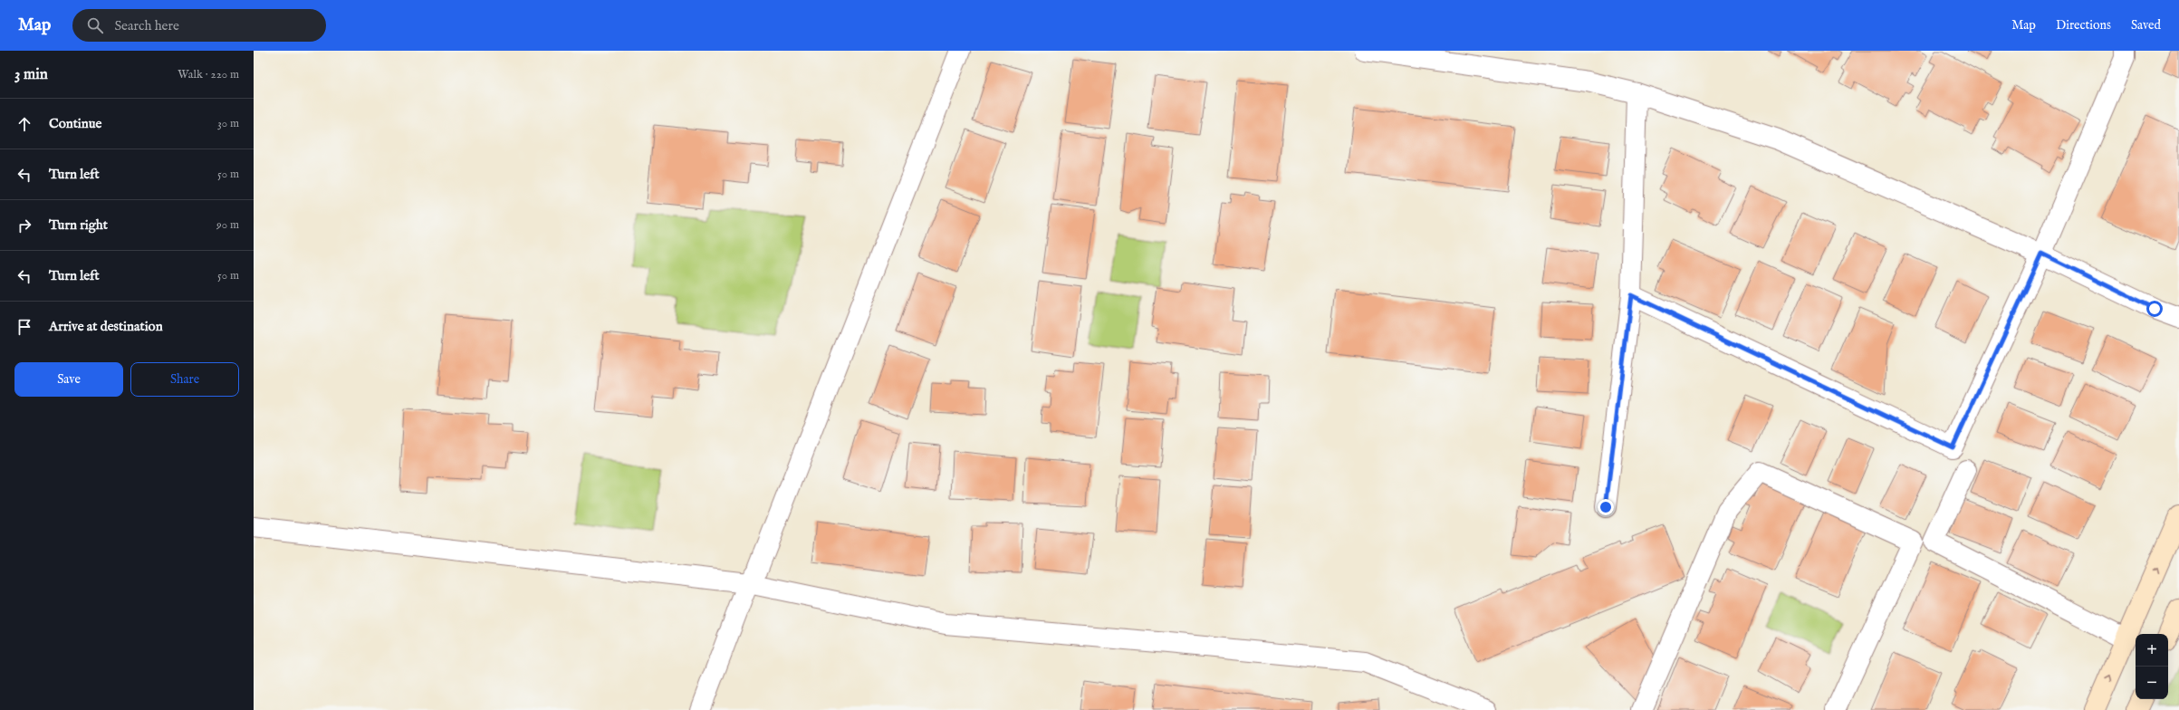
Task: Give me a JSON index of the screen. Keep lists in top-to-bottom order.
{
  "page": {
    "header": "Map",
    "search": "Search here",
    "nav": ["Map", "Directions", "Saved"],
    "heading": ["3 min", "Walk · 220 m"],
    "list": [
      ["Continue", "30 m"],
      ["Turn left", "50 m"],
      ["Turn right", "90 m"],
      ["Turn left", "50 m"],
      "Arrive at destination"
    ],
    "buttons": ["Save", "Share"],
    "map_buttons": ["+", "−"]
  }
}
